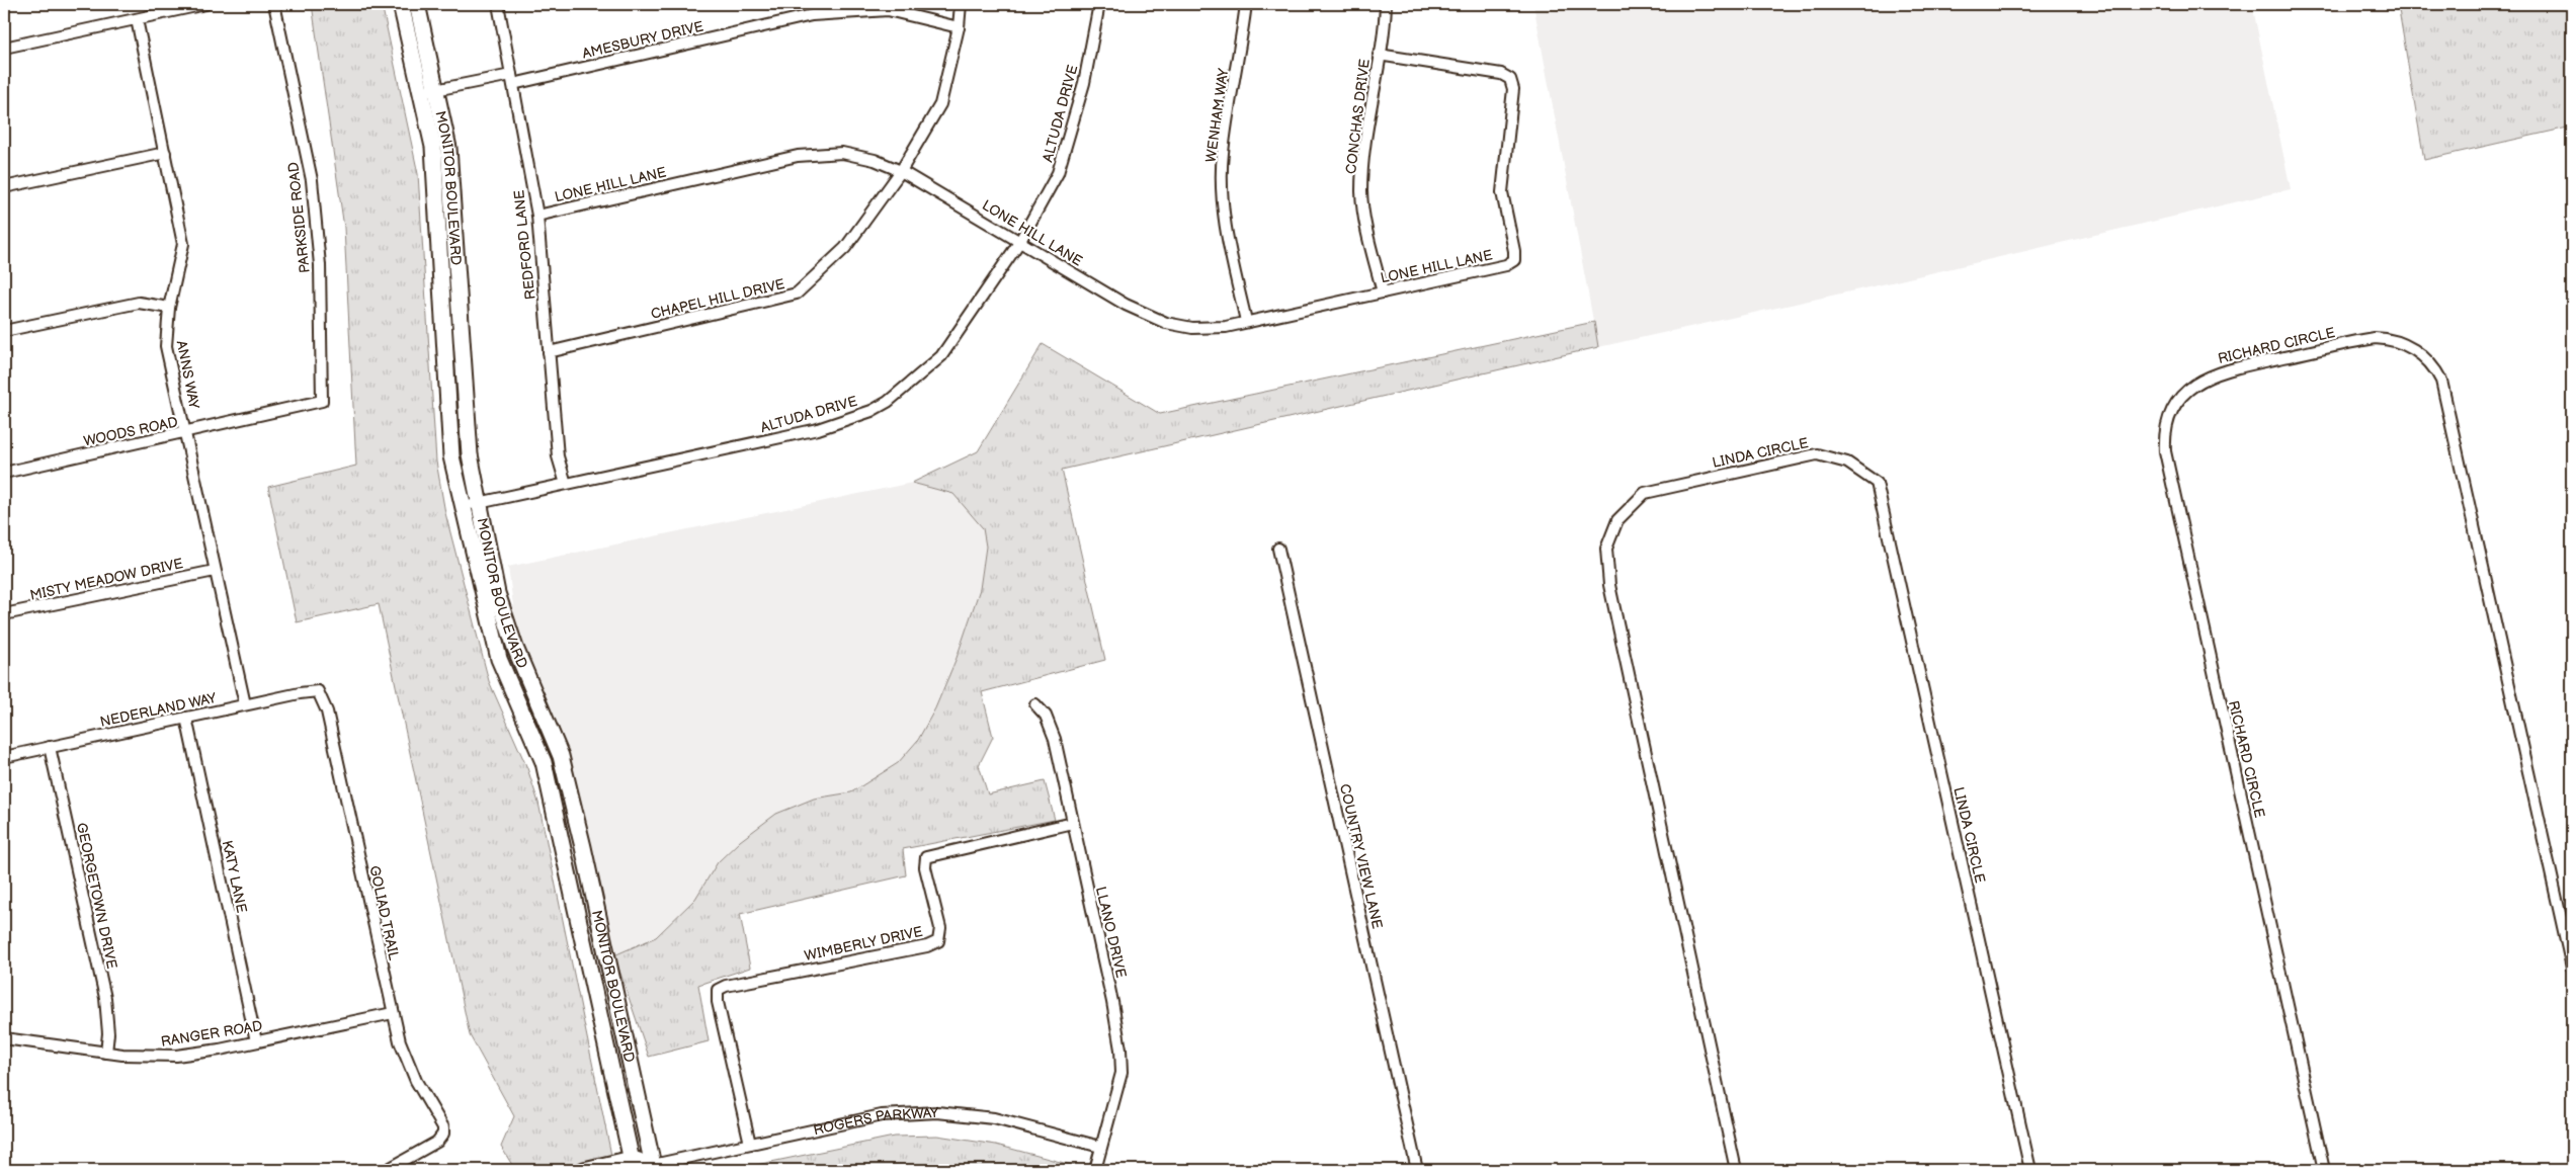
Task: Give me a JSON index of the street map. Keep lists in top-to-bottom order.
{
  "streets": {
    "street": [
      "AMESBURY DRIVE",
      "ALTUDA DRIVE",
      "WENHAM WAY",
      "CONCHAS DRIVE",
      "LONE HILL LANE",
      "MONITOR BOULEVARD",
      "PARKSIDE ROAD",
      "REDFORD LANE",
      "CHAPEL HILL DRIVE",
      "RICHARD CIRCLE",
      "ANNS WAY",
      "WOODS ROAD",
      "LINDA CIRCLE",
      "MISTY MEADOW DRIVE",
      "NEDERLAND WAY",
      "COUNTRY VIEW LANE",
      "KATY LANE",
      "GEORGETOWN DRIVE",
      "GOLIAD TRAIL",
      "LLANO DRIVE",
      "WIMBERLY DRIVE",
      "RANGER ROAD",
      "ROGERS PARKWAY"
    ]
  },
  "crossings": [
    ["AMESBURY DRIVE", "MONITOR BOULEVARD"],
    ["AMESBURY DRIVE", "REDFORD LANE"],
    ["AMESBURY DRIVE", "CHAPEL HILL DRIVE"],
    ["ALTUDA DRIVE", "LONE HILL LANE"],
    ["ALTUDA DRIVE", "MONITOR BOULEVARD"],
    ["ALTUDA DRIVE", "REDFORD LANE"],
    ["WENHAM WAY", "LONE HILL LANE"],
    ["CONCHAS DRIVE", "LONE HILL LANE"],
    ["LONE HILL LANE", "REDFORD LANE"],
    ["LONE HILL LANE", "CHAPEL HILL DRIVE"],
    ["MONITOR BOULEVARD", "ROGERS PARKWAY"],
    ["PARKSIDE ROAD", "WOODS ROAD"],
    ["REDFORD LANE", "CHAPEL HILL DRIVE"],
    ["ANNS WAY", "WOODS ROAD"],
    ["ANNS WAY", "MISTY MEADOW DRIVE"],
    ["ANNS WAY", "NEDERLAND WAY"],
    ["NEDERLAND WAY", "KATY LANE"],
    ["NEDERLAND WAY", "GEORGETOWN DRIVE"],
    ["NEDERLAND WAY", "GOLIAD TRAIL"],
    ["KATY LANE", "RANGER ROAD"],
    ["GEORGETOWN DRIVE", "RANGER ROAD"],
    ["GOLIAD TRAIL", "RANGER ROAD"],
    ["LLANO DRIVE", "WIMBERLY DRIVE"],
    ["LLANO DRIVE", "ROGERS PARKWAY"],
    ["WIMBERLY DRIVE", "ROGERS PARKWAY"]
  ]
}
